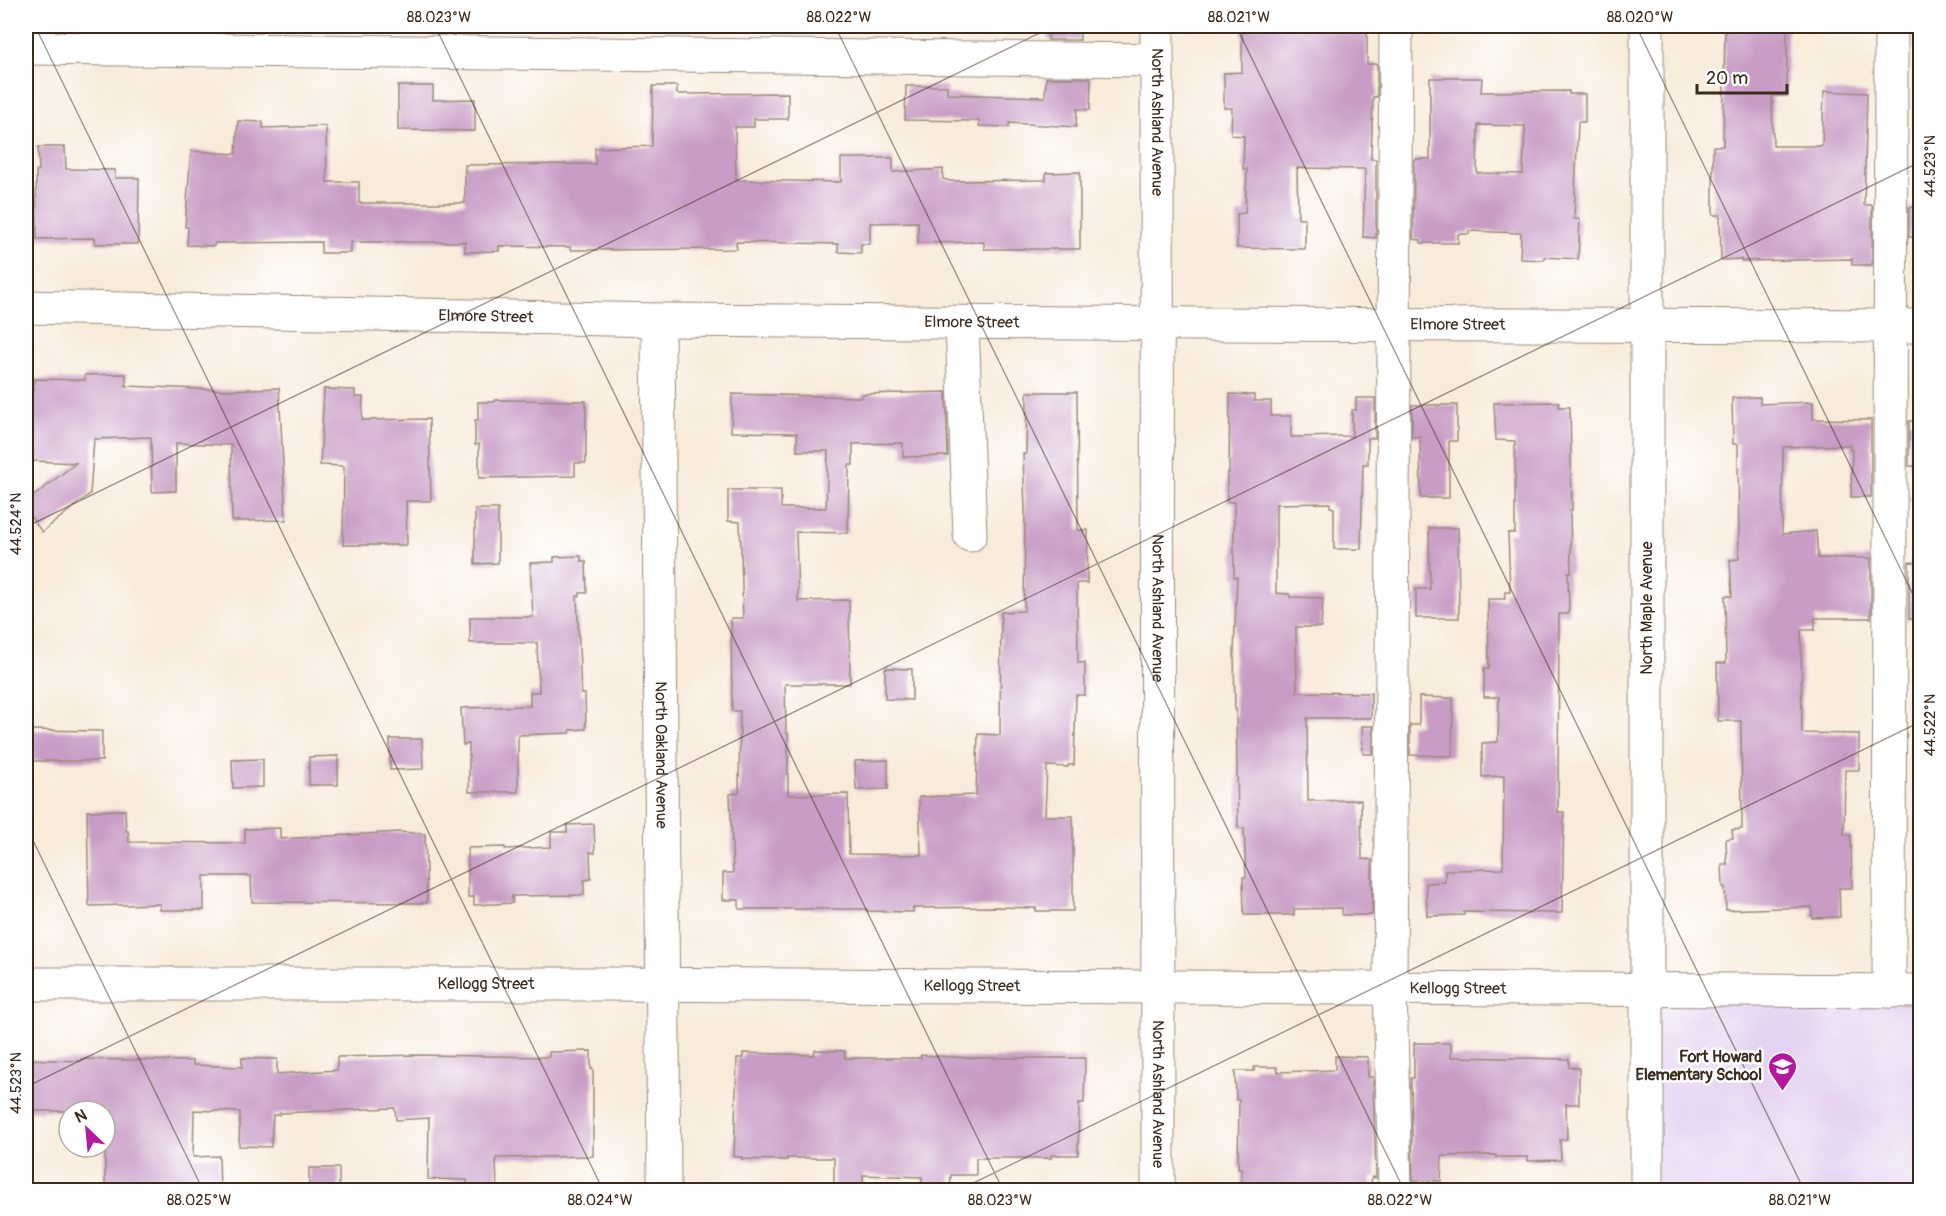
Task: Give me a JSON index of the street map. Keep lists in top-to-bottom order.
{
  "streets": {
    "street": [
      "North Ashland Avenue",
      "Elmore Street",
      "North Maple Avenue",
      "North Oakland Avenue",
      "Kellogg Street"
    ]
  },
  "crossings": [
    ["North Ashland Avenue", "Elmore Street"],
    ["North Ashland Avenue", "Kellogg Street"],
    ["Elmore Street", "North Maple Avenue"],
    ["Elmore Street", "North Oakland Avenue"],
    ["North Maple Avenue", "Kellogg Street"],
    ["North Oakland Avenue", "Kellogg Street"]
  ],
  "places": {
    "school or university": ["Fort Howard Elementary School"]
  },
  "scale_bar": "20 m",
  "north": "top left",
  "coordinates": [
    "88.023°W",
    "88.022°W",
    "88.021°W",
    "88.020°W",
    "44.523°N",
    "44.524°N",
    "44.522°N",
    "88.025°W",
    "88.024°W"
  ]
}
